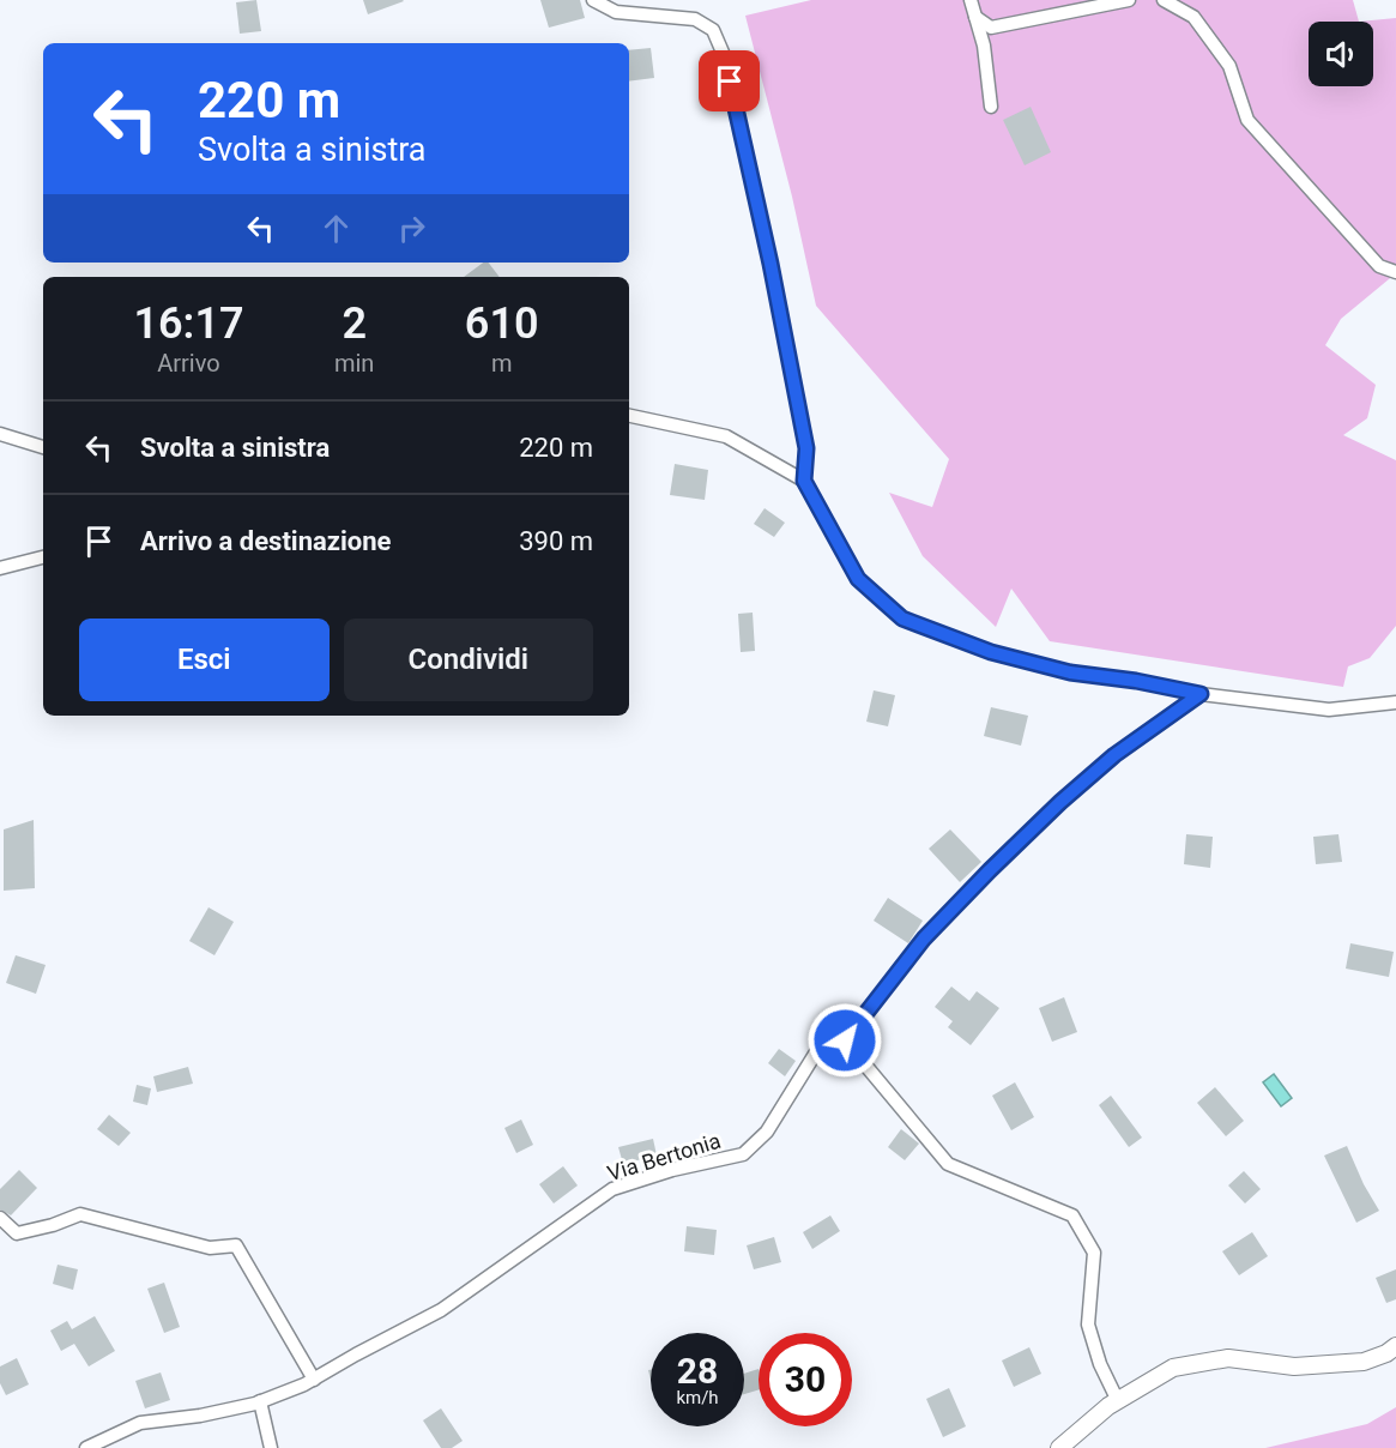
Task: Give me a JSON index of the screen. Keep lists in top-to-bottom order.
{
  "streets": {
    "street": ["Via Bertonia"]
  },
  "page": {
    "turn": ["220 m", "Svolta a sinistra"],
    "eta": [
      "16:17",
      "Arrivo",
      "2",
      "min",
      "610",
      "m"
    ],
    "list": [
      {
        "name": "Svolta a sinistra",
        "value": "220 m"
      },
      {
        "name": "Arrivo a destinazione",
        "value": "390 m"
      }
    ],
    "buttons": ["Esci", "Condividi"],
    "speed": "28 km/h",
    "limit": "30"
  }
}
